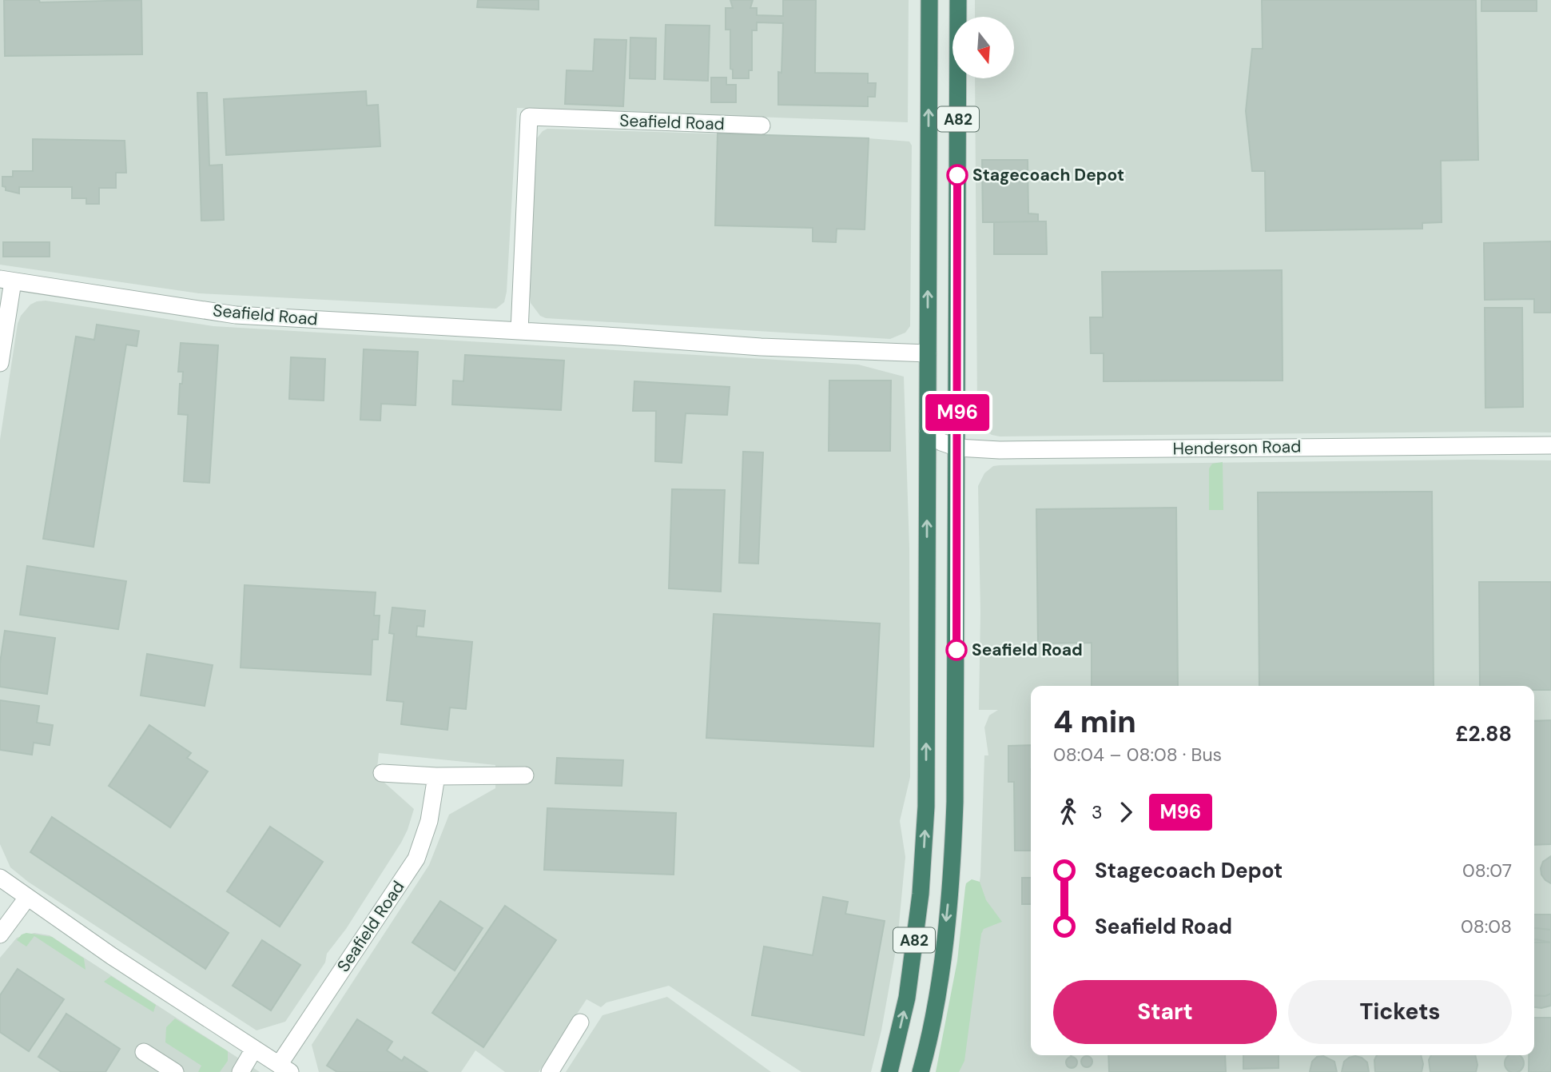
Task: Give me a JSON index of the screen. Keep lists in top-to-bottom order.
{
  "streets": {
    "highway": ["A82"],
    "street": ["Seafield Road", "Henderson Road"]
  },
  "crossings": [
    ["A82", "Seafield Road"],
    ["A82", "Henderson Road"]
  ],
  "places": ["Stagecoach Depot", "Seafield Road"],
  "lines": ["bus line M96"],
  "north": "bottom",
  "page": {
    "on_map": "M96",
    "heading": ["4 min", "08:04 – 08:08 · Bus", "£2.88"],
    "legs": ["3", "M96"],
    "list": [
      {
        "name": "Stagecoach Depot",
        "value": "08:07"
      },
      {
        "name": "Seafield Road",
        "value": "08:08"
      }
    ],
    "buttons": ["Start", "Tickets"]
  }
}
